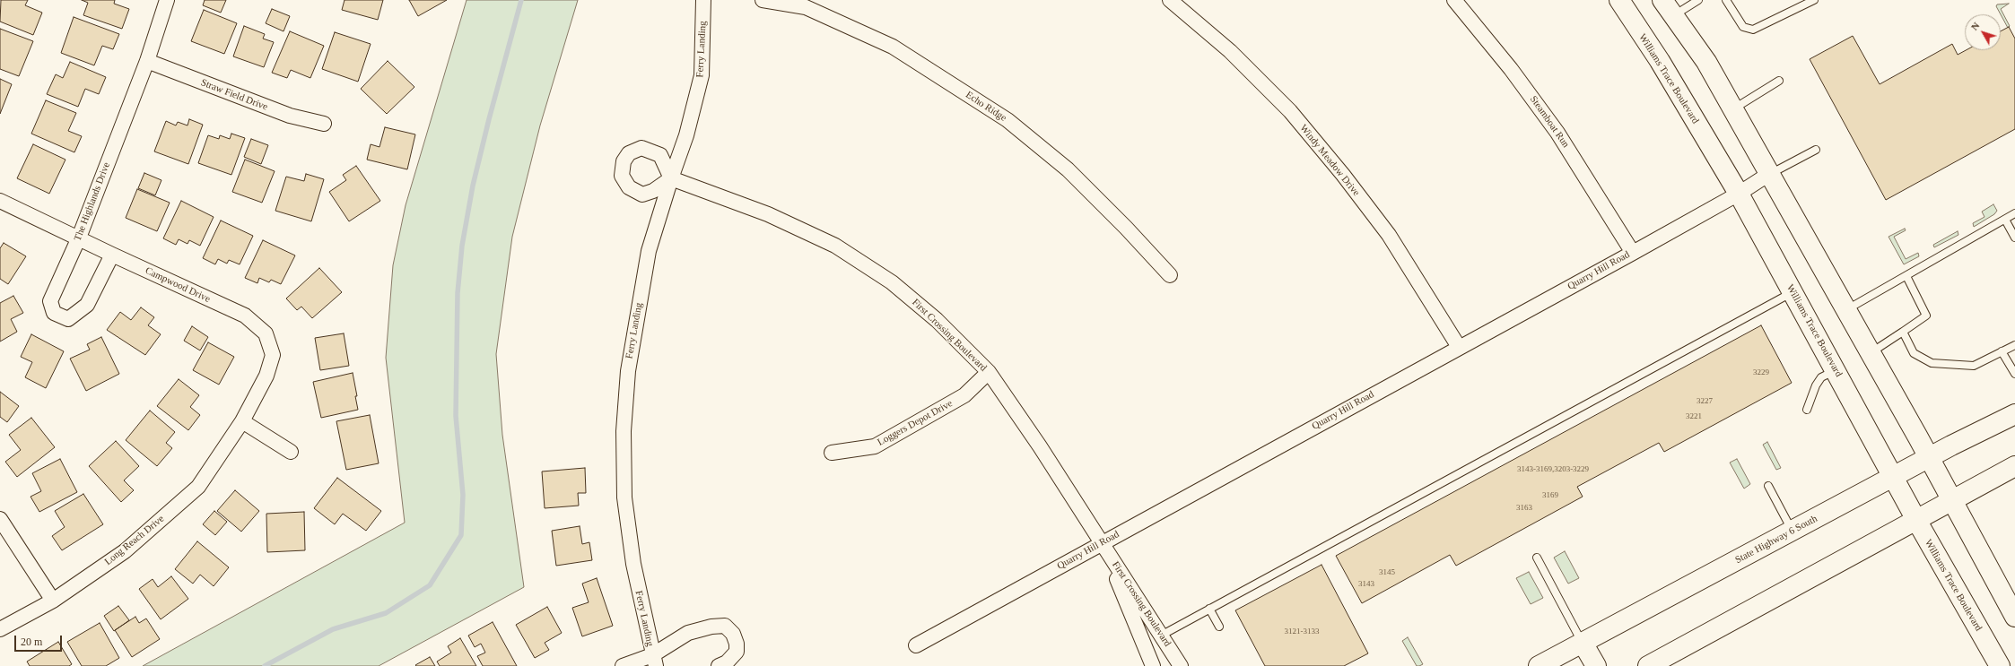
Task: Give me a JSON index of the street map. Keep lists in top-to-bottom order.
{
  "streets": {
    "main road": ["Williams Trace Boulevard", "State Highway 6 South"],
    "street": [
      "Ferry Landing",
      "Straw Field Drive",
      "Echo Ridge",
      "Steamboat Run",
      "Windy Meadow Drive",
      "The Highlands Drive",
      "Quarry Hill Road",
      "Campwood Drive",
      "First Crossing Boulevard",
      "Loggers Depot Drive",
      "Long Reach Drive"
    ]
  },
  "crossings": [
    ["Ferry Landing", "First Crossing Boulevard"],
    ["Williams Trace Boulevard", "Quarry Hill Road"],
    ["Williams Trace Boulevard", "State Highway 6 South"],
    ["Straw Field Drive", "The Highlands Drive"],
    ["Steamboat Run", "Quarry Hill Road"],
    ["Windy Meadow Drive", "Quarry Hill Road"],
    ["The Highlands Drive", "Campwood Drive"],
    ["Quarry Hill Road", "First Crossing Boulevard"],
    ["Campwood Drive", "Long Reach Drive"],
    ["First Crossing Boulevard", "Loggers Depot Drive"]
  ],
  "house_numbers": [
    "3229",
    "3227",
    "3221",
    "3143-3169,3203-3229",
    "3169",
    "3163",
    "3145",
    "3143",
    "3121-3133"
  ],
  "scale_bar": "20 m",
  "north": "top left"
}
